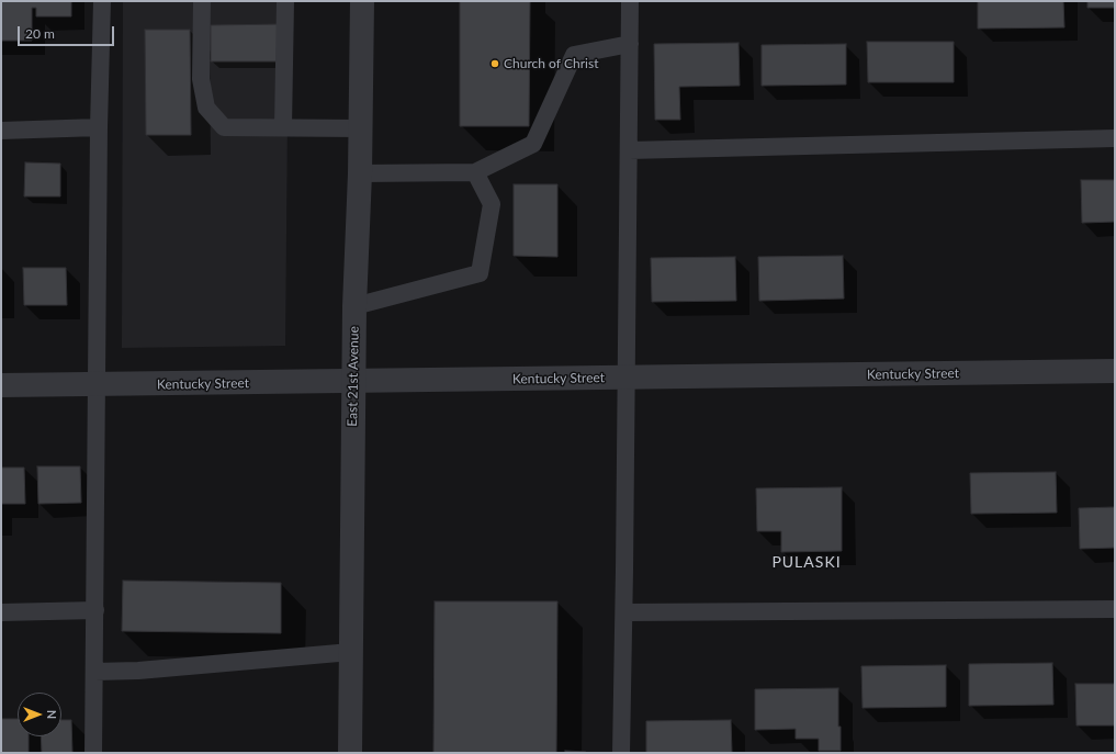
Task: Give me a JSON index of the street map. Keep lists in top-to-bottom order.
{
  "streets": {
    "street": ["Kentucky Street", "East 21st Avenue"]
  },
  "crossings": [
    ["Kentucky Street", "East 21st Avenue"]
  ],
  "districts": ["PULASKI"],
  "places": ["Church of Christ"],
  "scale_bar": "20 m",
  "north": "right"
}
